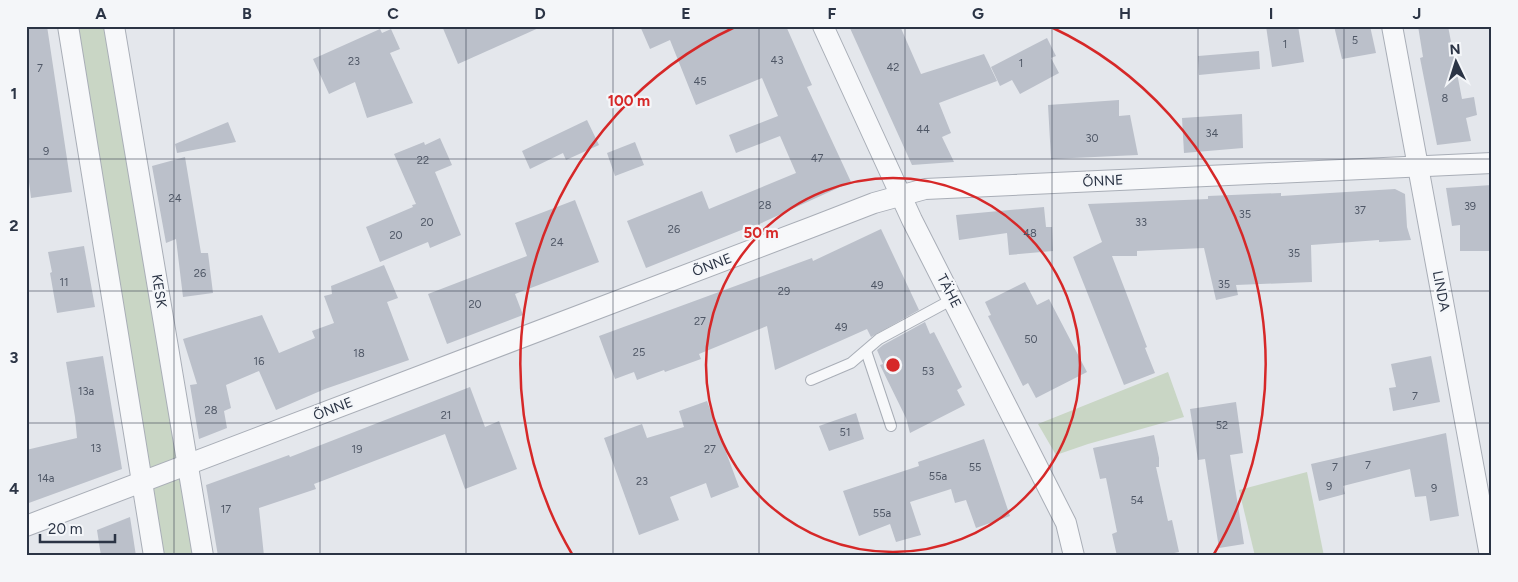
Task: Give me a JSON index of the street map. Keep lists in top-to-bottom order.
{
  "streets": {
    "street": [
      "ÕNNE",
      "KESK",
      "TÄHE",
      "LINDA"
    ]
  },
  "crossings": [
    ["ÕNNE", "KESK"],
    ["ÕNNE", "TÄHE"],
    ["ÕNNE", "LINDA"]
  ],
  "house_numbers": [
    "5",
    "1",
    "43",
    "23",
    "1",
    "42",
    "7",
    "45",
    "8",
    "44",
    "34",
    "30",
    "9",
    "47",
    "22",
    "24",
    "28",
    "39",
    "37",
    "35",
    "20",
    "33",
    "26",
    "48",
    "20",
    "24",
    "35",
    "26",
    "11",
    "35",
    "49",
    "29",
    "20",
    "27",
    "49",
    "50",
    "25",
    "18",
    "16",
    "53",
    "13a",
    "7",
    "28",
    "21",
    "52",
    "51",
    "13",
    "19",
    "27",
    "7",
    "55",
    "7",
    "55a",
    "14a",
    "23",
    "9",
    "9",
    "54",
    "17",
    "55a"
  ],
  "scale_bar": "20 m",
  "north": "top",
  "grid": {
    "columns": [
      "A",
      "B",
      "C",
      "D",
      "E",
      "F",
      "G",
      "H",
      "I",
      "J"
    ],
    "rows": [
      "1",
      "2",
      "3",
      "4"
    ]
  },
  "rings": ["100 m", "50 m"]
}
